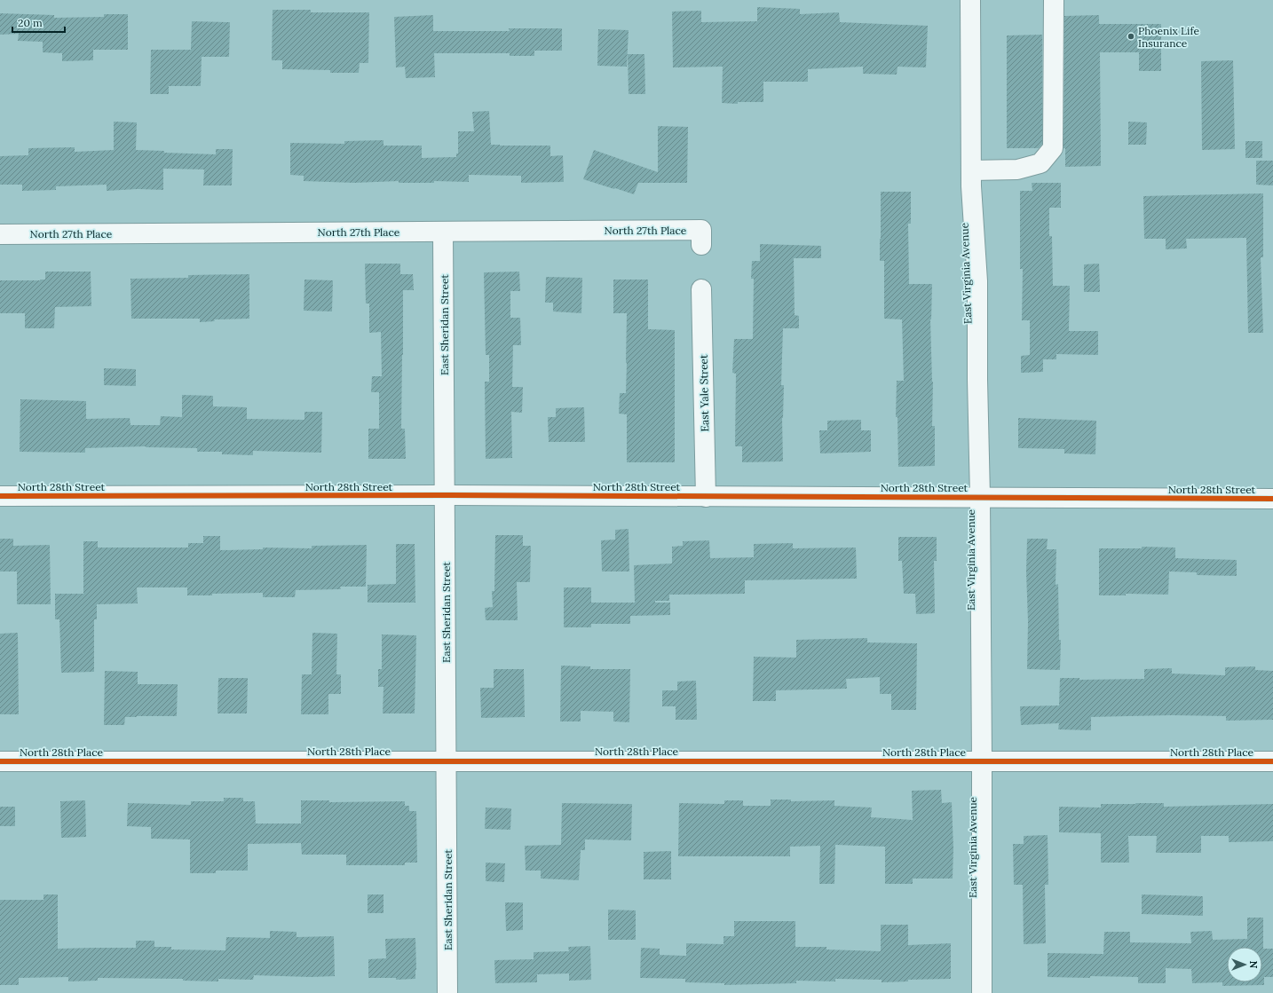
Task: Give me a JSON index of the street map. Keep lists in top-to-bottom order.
{
  "streets": {
    "street": [
      "North 27th Place",
      "East Virginia Avenue",
      "East Sheridan Street",
      "East Yale Street",
      "North 28th Street",
      "North 28th Place"
    ]
  },
  "crossings": [
    ["North 27th Place", "East Sheridan Street"],
    ["East Virginia Avenue", "North 28th Street"],
    ["East Virginia Avenue", "North 28th Place"],
    ["East Sheridan Street", "North 28th Street"],
    ["East Sheridan Street", "North 28th Place"],
    ["East Yale Street", "North 28th Street"]
  ],
  "places": ["Phoenix Life Insurance"],
  "scale_bar": "20 m",
  "north": "right"
}
